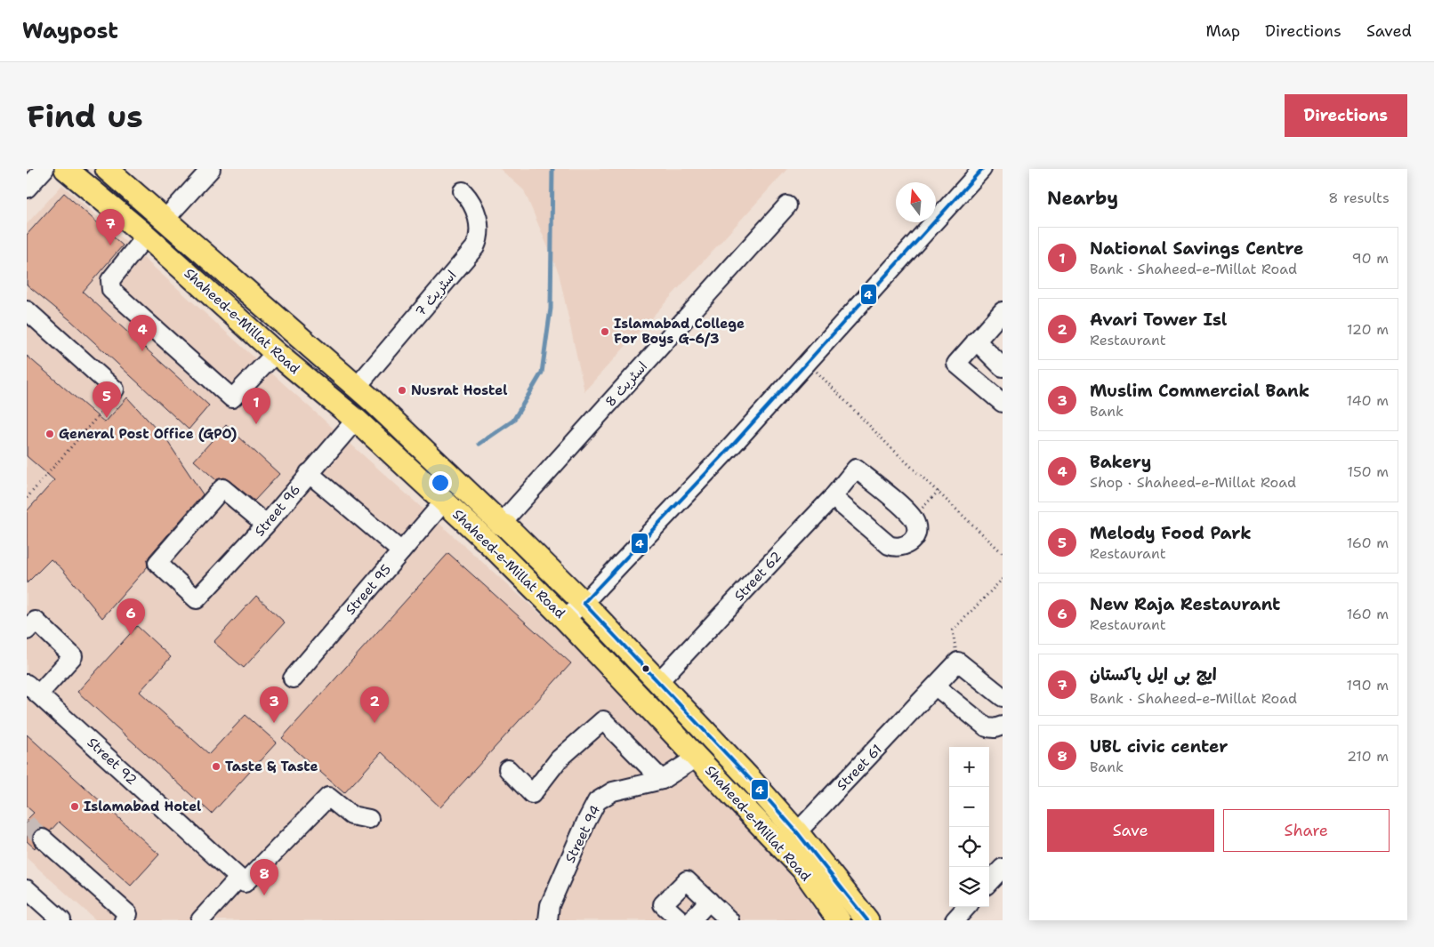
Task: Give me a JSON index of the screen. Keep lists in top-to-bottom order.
{
  "streets": {
    "main road": ["Shaheed-e-Millat Road"],
    "street": [
      "اسٹریٹ 7",
      "اسٹریٹ 8",
      "Street 96",
      "Street 62",
      "Street 95",
      "Street 92",
      "Street 61",
      "Street 94"
    ]
  },
  "crossings": [
    ["اسٹریٹ 7", "Shaheed-e-Millat Road"],
    ["Shaheed-e-Millat Road", "اسٹریٹ 8"],
    ["Shaheed-e-Millat Road", "Street 96"],
    ["Shaheed-e-Millat Road", "Street 62"],
    ["Shaheed-e-Millat Road", "Street 95"],
    ["Shaheed-e-Millat Road", "Street 61"],
    ["Shaheed-e-Millat Road", "Street 94"]
  ],
  "places": [
    "Islamabad College For Boys G-6/3",
    "Nusrat Hostel",
    "General Post Office (GPO)",
    "Taste & Taste",
    "Islamabad Hotel"
  ],
  "lines": ["transit line 4"],
  "north": "top",
  "page": {
    "header": "Waypost",
    "nav": ["Map", "Directions", "Saved"],
    "buttons": [
      "Directions",
      ["Save", "Share"]
    ],
    "title": "Find us",
    "heading": ["Nearby", "8 results"],
    "pins": [
      "7",
      "4",
      "5",
      "1",
      "6",
      "2",
      "3",
      "8"
    ],
    "list": [
      {
        "mark": "1",
        "name": "National Savings Centre",
        "note": "Bank · Shaheed-e-Millat Road",
        "value": "90 m"
      },
      {
        "mark": "2",
        "name": "Avari Tower Isl",
        "note": "Restaurant",
        "value": "120 m"
      },
      {
        "mark": "3",
        "name": "Muslim Commercial Bank",
        "note": "Bank",
        "value": "140 m"
      },
      {
        "mark": "4",
        "name": "Bakery",
        "note": "Shop · Shaheed-e-Millat Road",
        "value": "150 m"
      },
      {
        "mark": "5",
        "name": "Melody Food Park",
        "note": "Restaurant",
        "value": "160 m"
      },
      {
        "mark": "6",
        "name": "New Raja Restaurant",
        "note": "Restaurant",
        "value": "160 m"
      },
      {
        "mark": "7",
        "name": "ایچ بی ایل پاکستان",
        "note": "Bank · Shaheed-e-Millat Road",
        "value": "190 m"
      },
      {
        "mark": "8",
        "name": "UBL civic center",
        "note": "Bank",
        "value": "210 m"
      }
    ],
    "map_buttons": ["+", "−"]
  }
}
